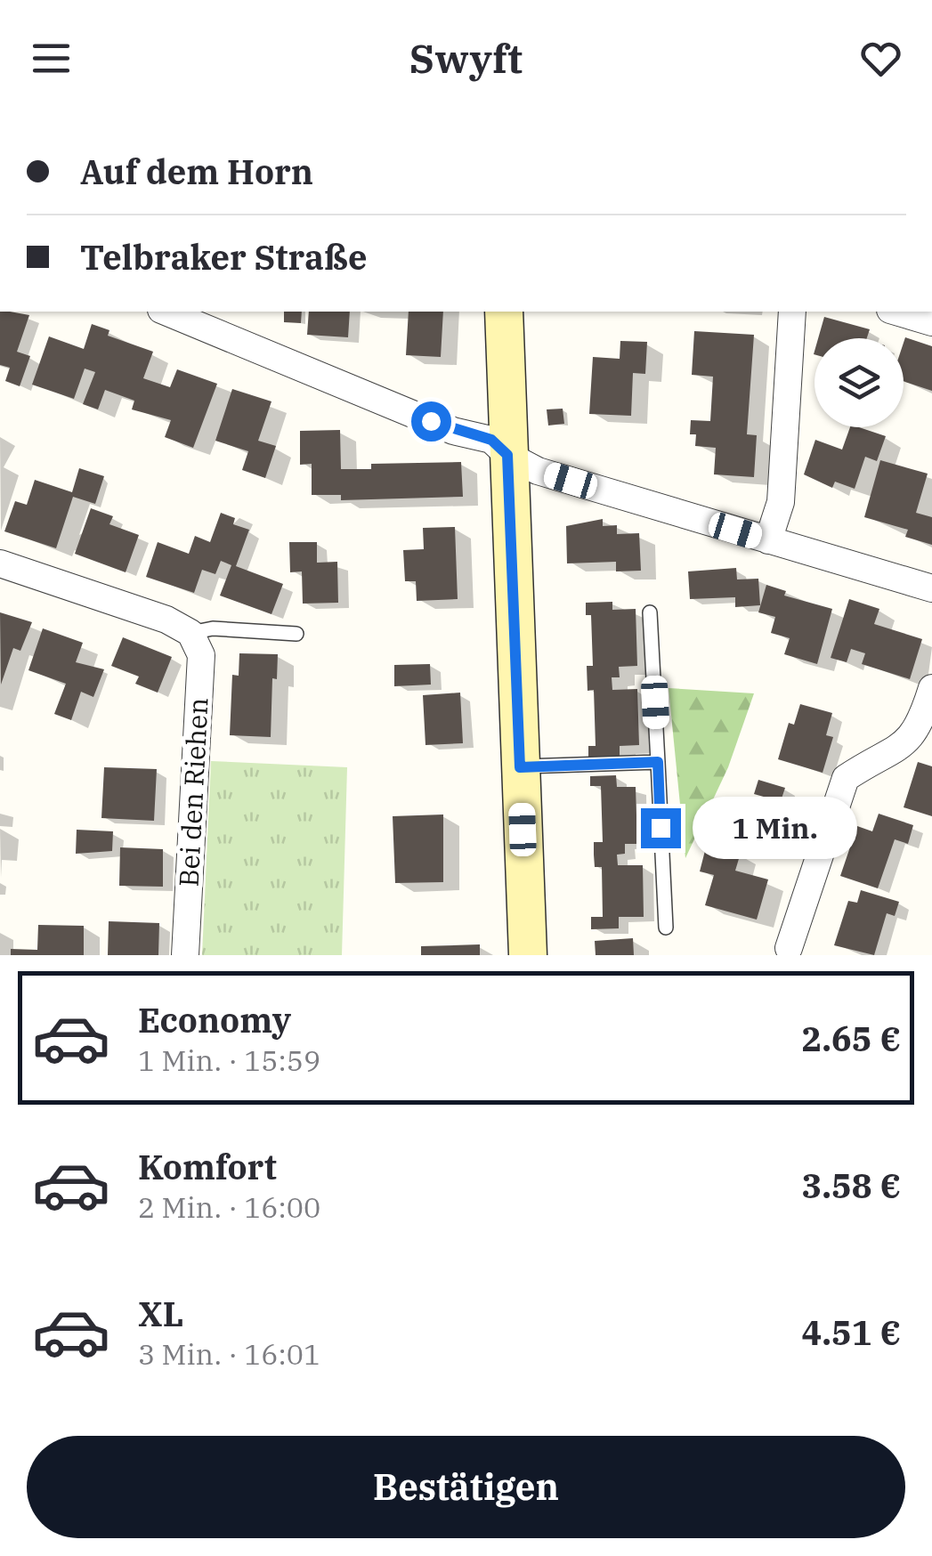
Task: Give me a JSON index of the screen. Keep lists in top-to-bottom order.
{
  "streets": {
    "street": ["Bei den Riehen"]
  },
  "page": {
    "header": "Swyft",
    "banner": ["Auf dem Horn", "Telbraker Straße"],
    "bubble": "1 Min.",
    "list": [
      {
        "name": "Economy",
        "note": "1 Min. · 15:59",
        "value": "2.65 €"
      },
      {
        "name": "Komfort",
        "note": "2 Min. · 16:00",
        "value": "3.58 €"
      },
      {
        "name": "XL",
        "note": "3 Min. · 16:01",
        "value": "4.51 €"
      }
    ],
    "buttons": "Bestätigen"
  }
}
